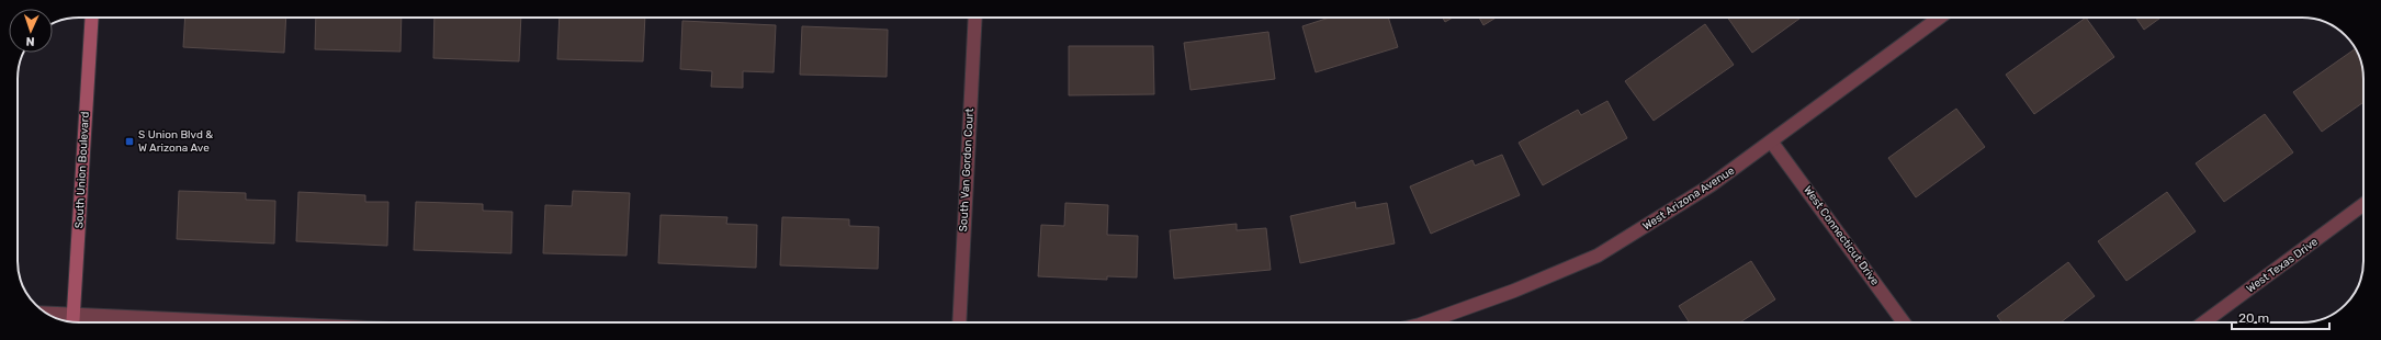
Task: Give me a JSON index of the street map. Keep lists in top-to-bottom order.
{
  "streets": {
    "main road": ["South Union Boulevard"],
    "street": [
      "South Van Gordon Court",
      "West Arizona Avenue",
      "West Connecticut Drive",
      "West Texas Drive"
    ]
  },
  "crossings": [
    ["West Arizona Avenue", "West Connecticut Drive"]
  ],
  "places": {
    "transit": ["S Union Blvd & W Arizona Ave"]
  },
  "scale_bar": "20 m",
  "north": "bottom"
}
